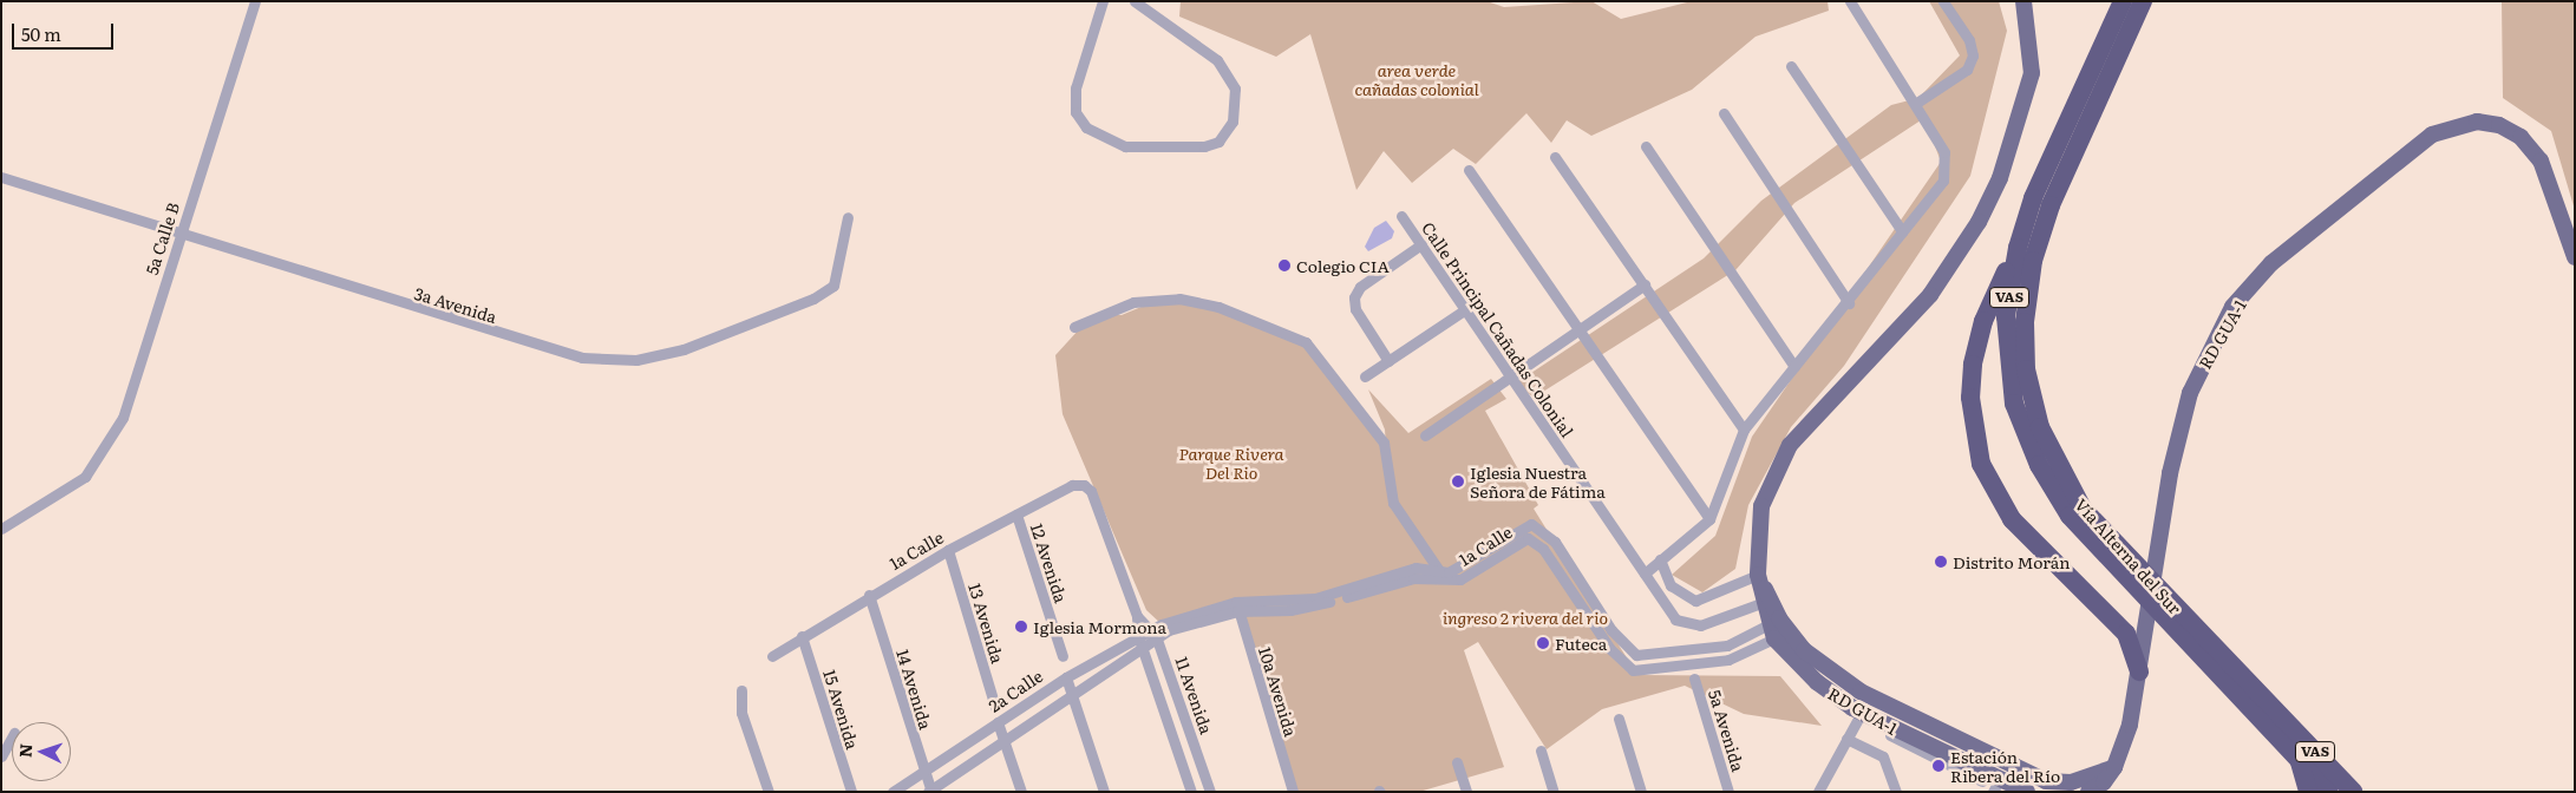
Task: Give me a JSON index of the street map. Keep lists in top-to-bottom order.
{
  "streets": {
    "highway": ["VAS", "Vía Alterna del Sur"],
    "main road": ["RD GUA-1"],
    "street": [
      "5a Calle B",
      "3a Avenida",
      "Calle Principal Cañadas Colonial",
      "1a Calle",
      "12 Avenida",
      "13 Avenida",
      "14 Avenida",
      "2a Calle",
      "10a Avenida",
      "11 Avenida",
      "15 Avenida",
      "5a Avenida"
    ]
  },
  "crossings": [
    ["5a Calle B", "3a Avenida"],
    ["Calle Principal Cañadas Colonial", "RD GUA-1"],
    ["RD GUA-1", "1a Calle"],
    ["1a Calle", "12 Avenida"],
    ["1a Calle", "13 Avenida"],
    ["1a Calle", "14 Avenida"],
    ["1a Calle", "2a Calle"],
    ["1a Calle", "10a Avenida"],
    ["1a Calle", "11 Avenida"],
    ["1a Calle", "15 Avenida"],
    ["14 Avenida", "2a Calle"],
    ["2a Calle", "11 Avenida"]
  ],
  "parks": ["area verde cañadas colonial", "Parque Rivera Del Rio", "ingreso 2 rivera del rio"],
  "places": [
    "Colegio CIA",
    "Iglesia Nuestra Señora de Fátima",
    "Distrito Morán",
    "Iglesia Mormona",
    "Futeca",
    "Estación Ribera del Río"
  ],
  "scale_bar": "50 m",
  "north": "left"
}
